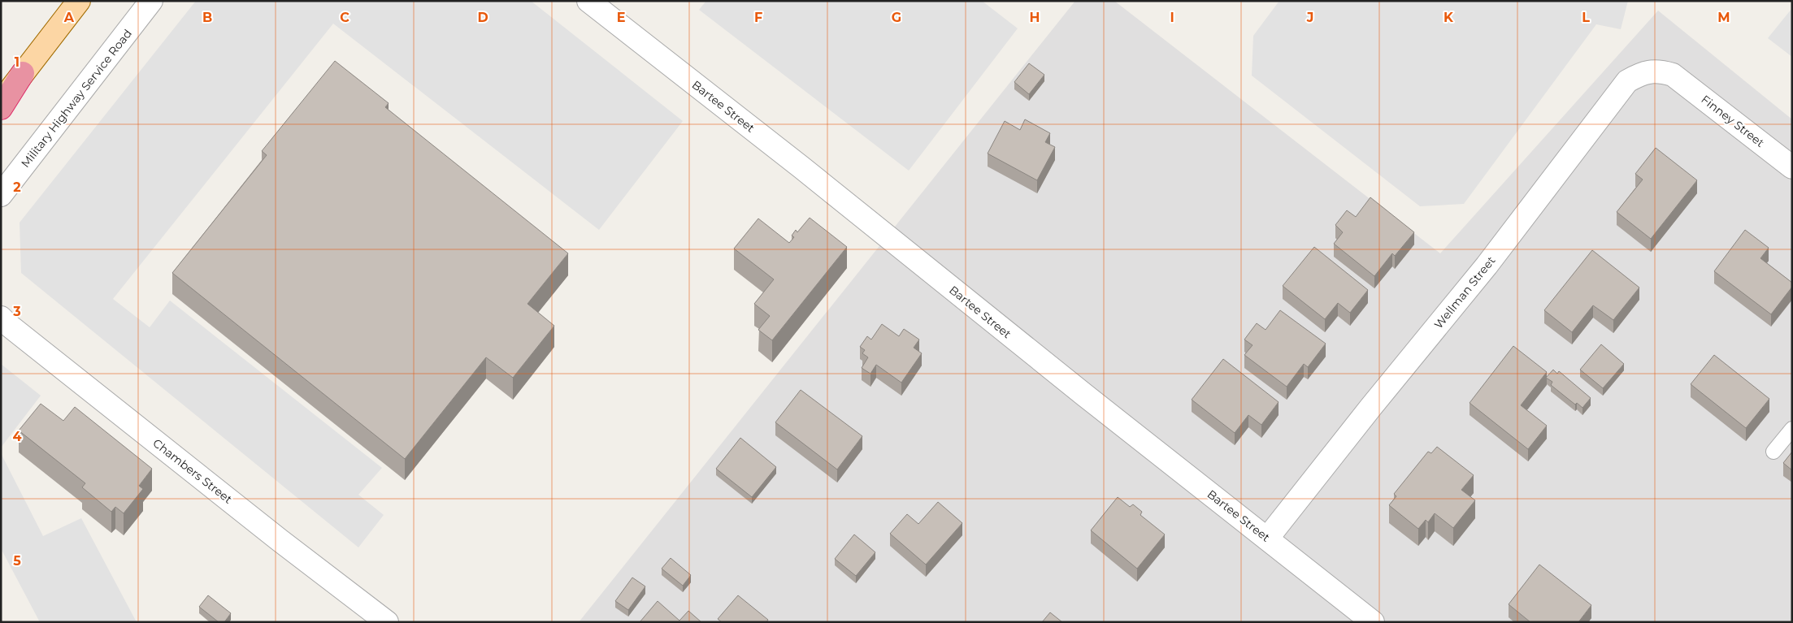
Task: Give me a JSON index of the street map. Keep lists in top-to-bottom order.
{
  "streets": {
    "street": [
      "Military Highway Service Road",
      "Bartee Street",
      "Finney Street",
      "Wellman Street",
      "Chambers Street"
    ]
  },
  "crossings": [
    ["Bartee Street", "Wellman Street"],
    ["Finney Street", "Wellman Street"]
  ],
  "grid": {
    "columns": [
      "A",
      "B",
      "C",
      "D",
      "E",
      "F",
      "G",
      "H",
      "I",
      "J",
      "K",
      "L",
      "M"
    ],
    "rows": [
      "1",
      "2",
      "3",
      "4",
      "5"
    ]
  }
}
